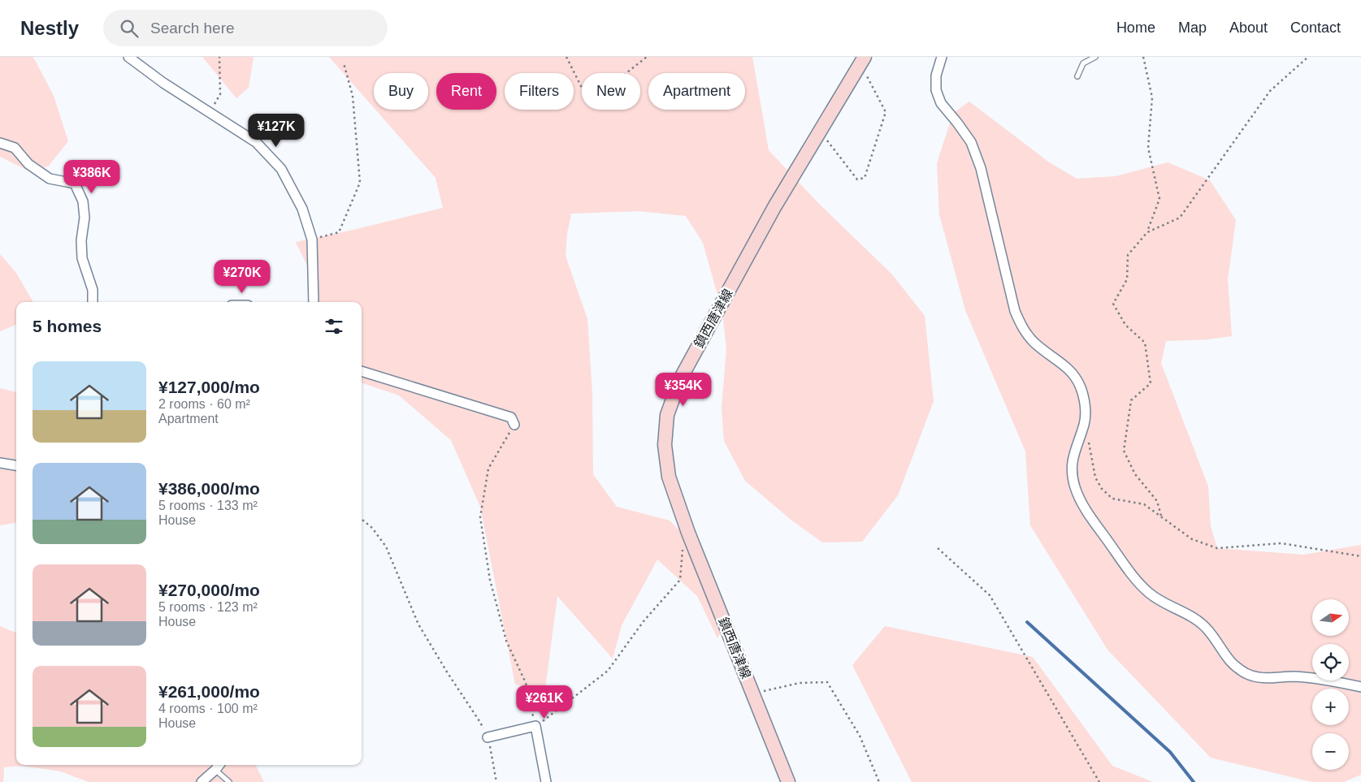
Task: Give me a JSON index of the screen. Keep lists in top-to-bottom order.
{
  "streets": {
    "main road": ["鎮西唐津線"]
  },
  "north": "right",
  "page": {
    "header": "Nestly",
    "search": "Search here",
    "nav": [
      "Home",
      "Map",
      "About",
      "Contact"
    ],
    "chip": [
      "Buy",
      "Rent",
      "Filters",
      "New",
      "Apartment"
    ],
    "price": [
      "¥127K",
      "¥386K",
      "¥270K",
      "¥354K",
      "¥261K"
    ],
    "heading": "5 homes",
    "list": [
      {
        "name": "¥127,000/mo",
        "note": "2 rooms · 60 m² · Apartment"
      },
      {
        "name": "¥386,000/mo",
        "note": "5 rooms · 133 m² · House"
      },
      {
        "name": "¥270,000/mo",
        "note": "5 rooms · 123 m² · House"
      },
      {
        "name": "¥261,000/mo",
        "note": "4 rooms · 100 m² · House"
      }
    ],
    "map_buttons": ["+", "−"]
  }
}
